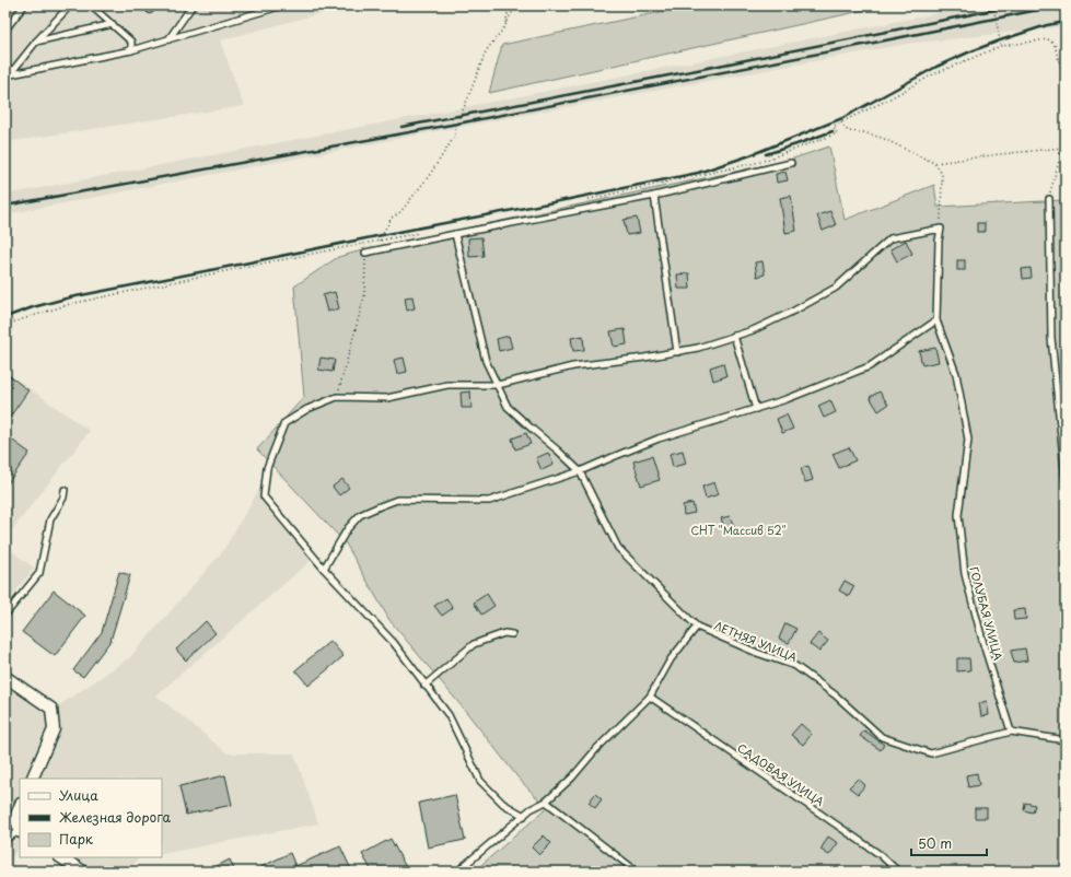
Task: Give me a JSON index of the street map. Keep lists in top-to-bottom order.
{
  "streets": {
    "lane": ["ГОЛУБАЯ УЛИЦА", "ЛЕТНЯЯ УЛИЦА", "САДОВАЯ УЛИЦА"]
  },
  "crossings": [
    ["ГОЛУБАЯ УЛИЦА", "ЛЕТНЯЯ УЛИЦА"]
  ],
  "parks": ["СНТ \"Массив 52\""],
  "legend": ["Улица", "Железная дорога", "Парк"],
  "scale_bar": "50 m"
}
